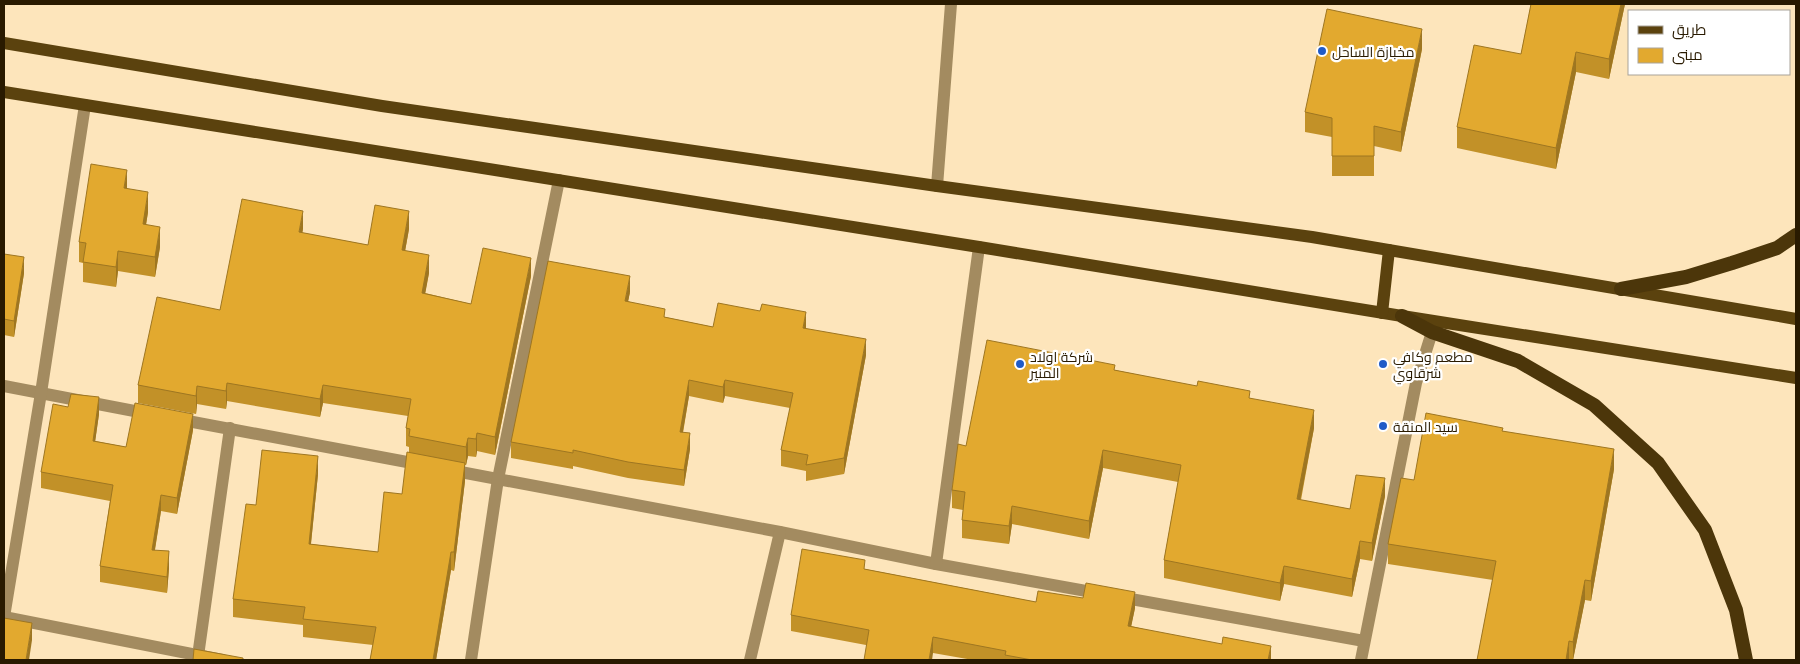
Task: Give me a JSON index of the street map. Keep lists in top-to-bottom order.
{
  "places": [
    "مخبازة الساحل",
    "شركة اولاد المنير",
    "مطعم وكافي شرقاوي",
    "سيد المنقة"
  ],
  "legend": ["طريق", "مبنى"]
}
